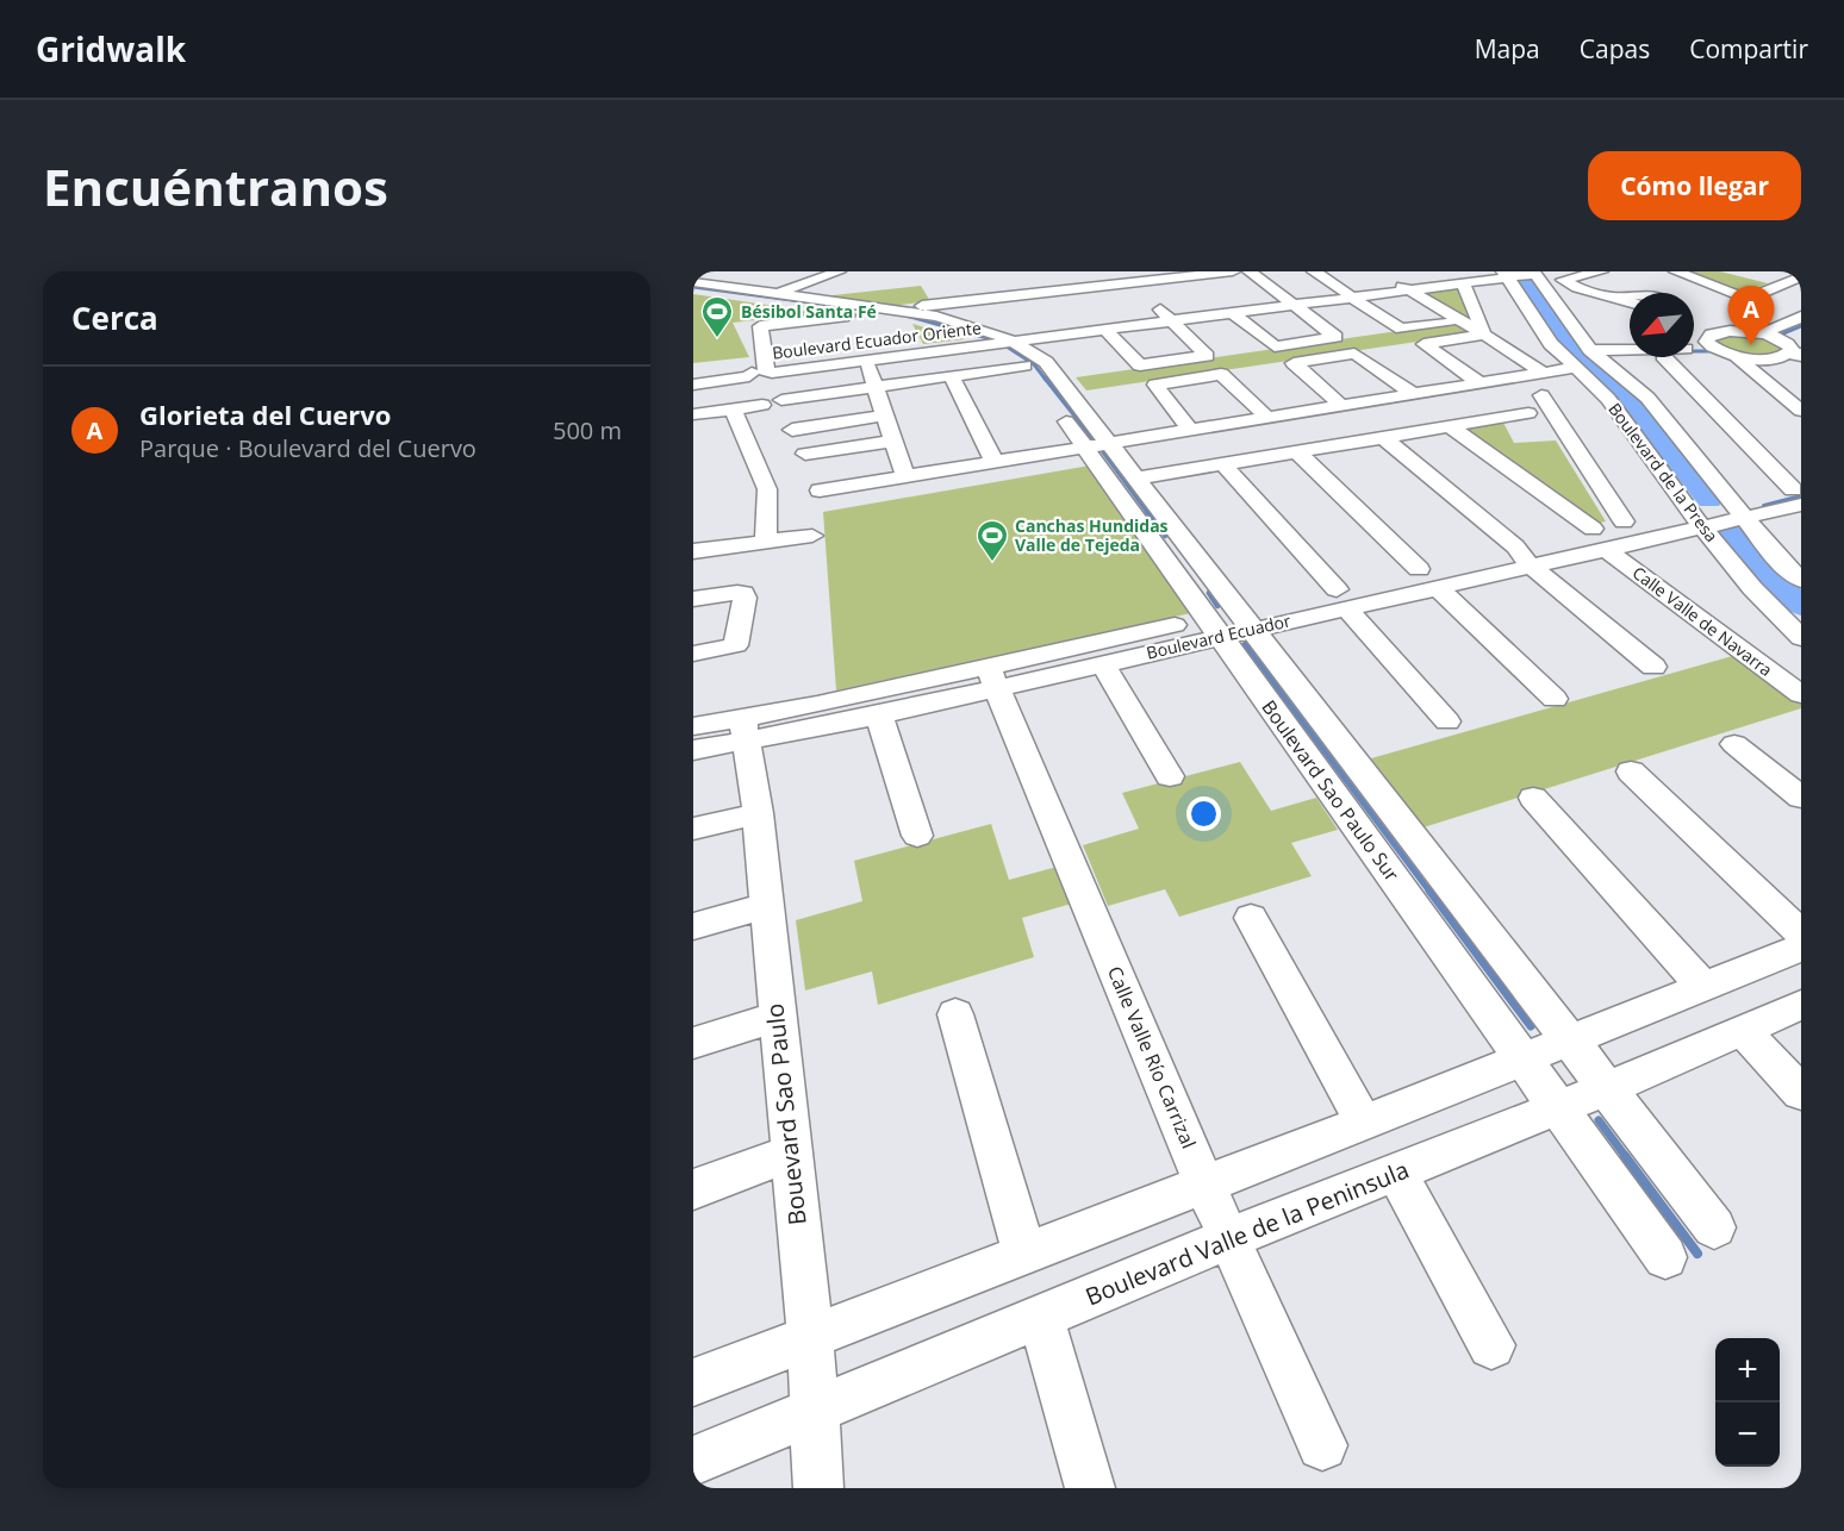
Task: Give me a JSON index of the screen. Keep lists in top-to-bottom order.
{
  "streets": {
    "street": [
      "Boulevard Ecuador Oriente",
      "Boulevard de la Presa",
      "Calle Valle de Navarra",
      "Boulevard Ecuador",
      "Boulevard Sao Paulo Sur",
      "Calle Valle Río Carrizal",
      "Bouevard Sao Paulo",
      "Boulevard Valle de la Peninsula"
    ]
  },
  "crossings": [
    ["Boulevard Ecuador Oriente", "Boulevard de la Presa"],
    ["Boulevard Ecuador Oriente", "Boulevard Sao Paulo Sur"],
    ["Boulevard de la Presa", "Boulevard Ecuador"],
    ["Calle Valle de Navarra", "Boulevard Ecuador"],
    ["Boulevard Ecuador", "Boulevard Sao Paulo Sur"],
    ["Boulevard Ecuador", "Calle Valle Río Carrizal"],
    ["Boulevard Ecuador", "Bouevard Sao Paulo"],
    ["Boulevard Sao Paulo Sur", "Boulevard Valle de la Peninsula"],
    ["Calle Valle Río Carrizal", "Boulevard Valle de la Peninsula"],
    ["Bouevard Sao Paulo", "Boulevard Valle de la Peninsula"]
  ],
  "places": {
    "sports": ["Bésibol Santa Fé", "Canchas Hundidas Valle de Tejeda"]
  },
  "north": "bottom left",
  "page": {
    "header": "Gridwalk",
    "nav": ["Mapa", "Capas", "Compartir"],
    "buttons": "Cómo llegar",
    "title": "Encuéntranos",
    "heading": "Cerca",
    "pins": "A",
    "list": [
      {
        "mark": "A",
        "name": "Glorieta del Cuervo",
        "note": "Parque · Boulevard del Cuervo",
        "value": "500 m"
      }
    ],
    "map_buttons": ["+", "−"]
  }
}
